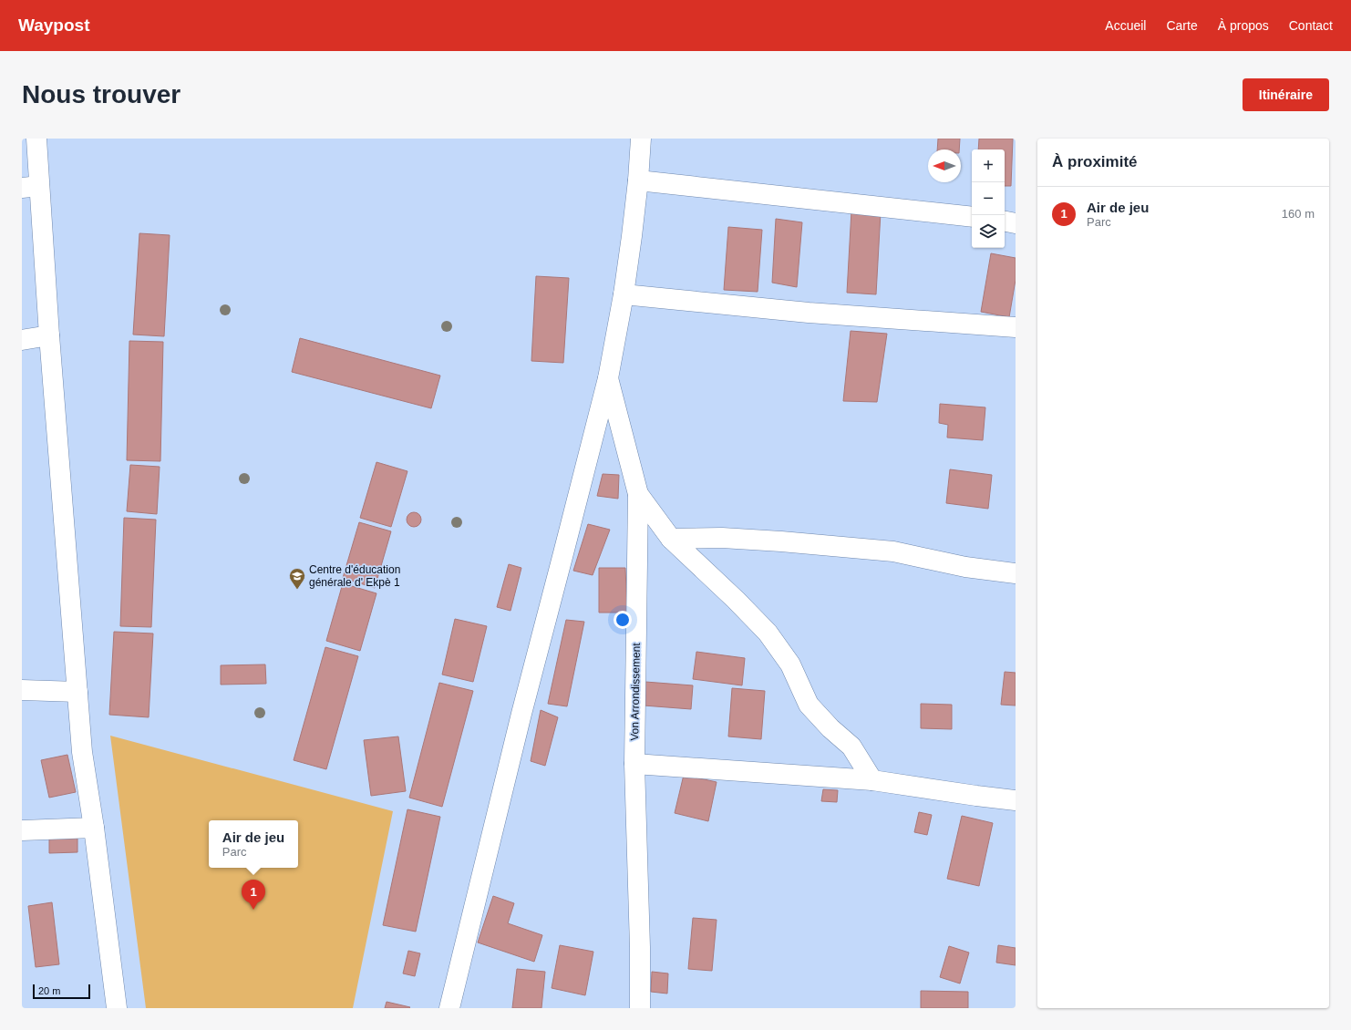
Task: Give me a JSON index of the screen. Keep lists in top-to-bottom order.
{
  "streets": {
    "street": ["Von Arrondissement"]
  },
  "places": {
    "school or university": ["Centre d'éducation générale d' Ekpè 1"]
  },
  "scale_bar": "20 m",
  "north": "left",
  "page": {
    "header": "Waypost",
    "nav": [
      "Accueil",
      "Carte",
      "À propos",
      "Contact"
    ],
    "buttons": "Itinéraire",
    "title": "Nous trouver",
    "heading": "À proximité",
    "map_buttons": ["+", "−"],
    "list": [
      {
        "mark": "1",
        "name": "Air de jeu",
        "note": "Parc",
        "value": "160 m"
      }
    ],
    "popup": ["Air de jeu", "Parc"],
    "pins": "1",
    "scale": "20 m"
  }
}
